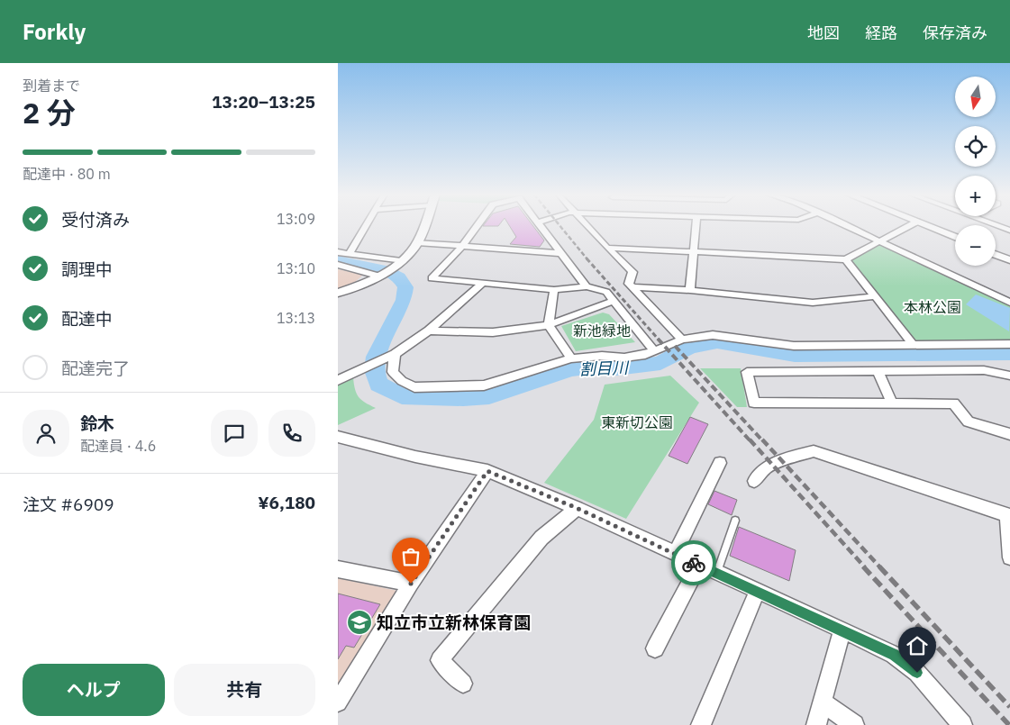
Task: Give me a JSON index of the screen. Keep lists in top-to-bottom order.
{
  "water": ["割目川"],
  "parks": ["本林公園", "新池緑地", "東新切公園"],
  "places": {
    "school or university": ["知立市立新林保育園"]
  },
  "north": "bottom",
  "page": {
    "header": "Forkly",
    "nav": ["地図", "経路", "保存済み"],
    "heading": ["2 分", "到着まで", "13:20–13:25"],
    "panel": [
      "鈴木",
      "配達員 · 4.6",
      "注文 #6909",
      "¥6,180"
    ],
    "map_buttons": ["+", "−"],
    "bar": "配達中 · 80 m",
    "list": [
      ["受付済み", "13:09"],
      ["調理中", "13:10"],
      ["配達中", "13:13"],
      "配達完了"
    ],
    "buttons": ["ヘルプ", "共有"]
  }
}
